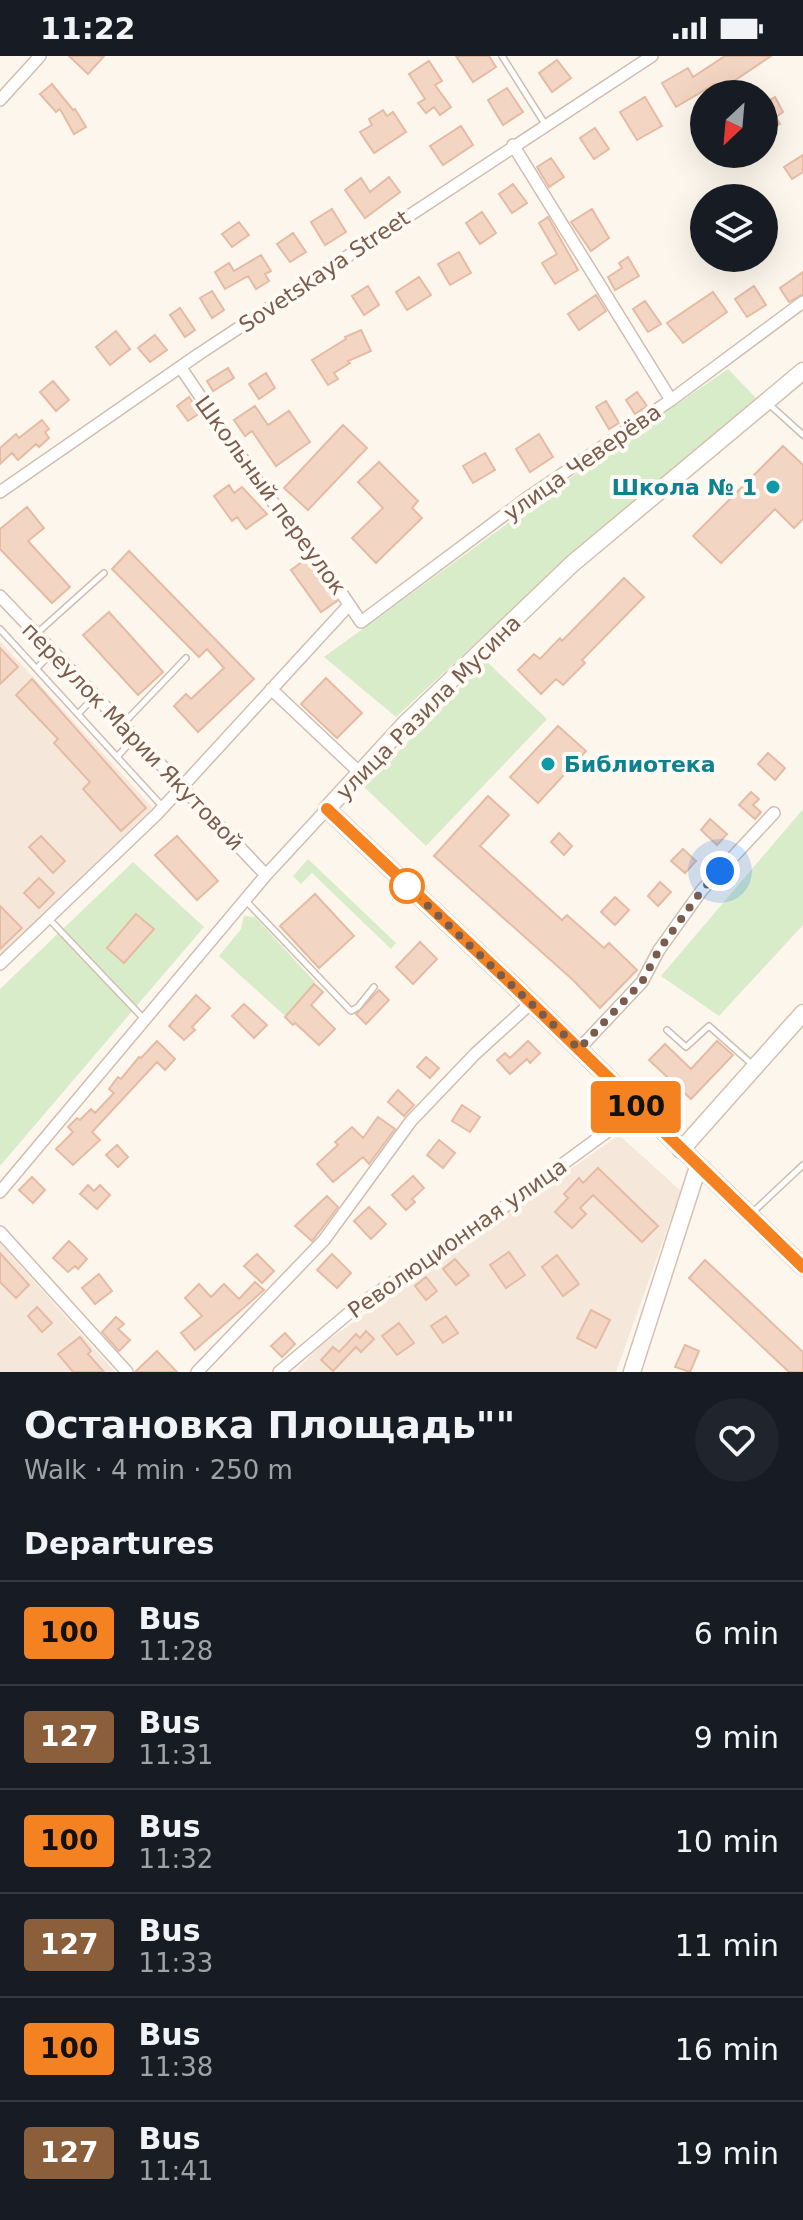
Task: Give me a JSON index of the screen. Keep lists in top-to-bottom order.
{
  "streets": {
    "main road": ["улица Разила Мусина"],
    "street": [
      "Sovetskaya Street",
      "улица Чеверёва",
      "Школьный переулок",
      "переулок Марии Якутовой",
      "Революционная улица"
    ]
  },
  "crossings": [
    ["Sovetskaya Street", "Школьный переулок"],
    ["улица Чеверёва", "Школьный переулок"],
    ["улица Разила Мусина", "переулок Марии Якутовой"]
  ],
  "places": ["Школа № 1", "Библиотека"],
  "lines": ["bus line 100"],
  "north": "bottom left",
  "page": {
    "status": "11:22",
    "on_map": "100",
    "heading": [
      ["Остановка Площадь\"\"", "Walk · 4 min · 250 m"],
      "Departures"
    ],
    "list": [
      {
        "mark": "100",
        "name": "Bus",
        "note": "11:28",
        "value": "6 min"
      },
      {
        "mark": "127",
        "name": "Bus",
        "note": "11:31",
        "value": "9 min"
      },
      {
        "mark": "100",
        "name": "Bus",
        "note": "11:32",
        "value": "10 min"
      },
      {
        "mark": "127",
        "name": "Bus",
        "note": "11:33",
        "value": "11 min"
      },
      {
        "mark": "100",
        "name": "Bus",
        "note": "11:38",
        "value": "16 min"
      },
      {
        "mark": "127",
        "name": "Bus",
        "note": "11:41",
        "value": "19 min"
      }
    ]
  }
}
